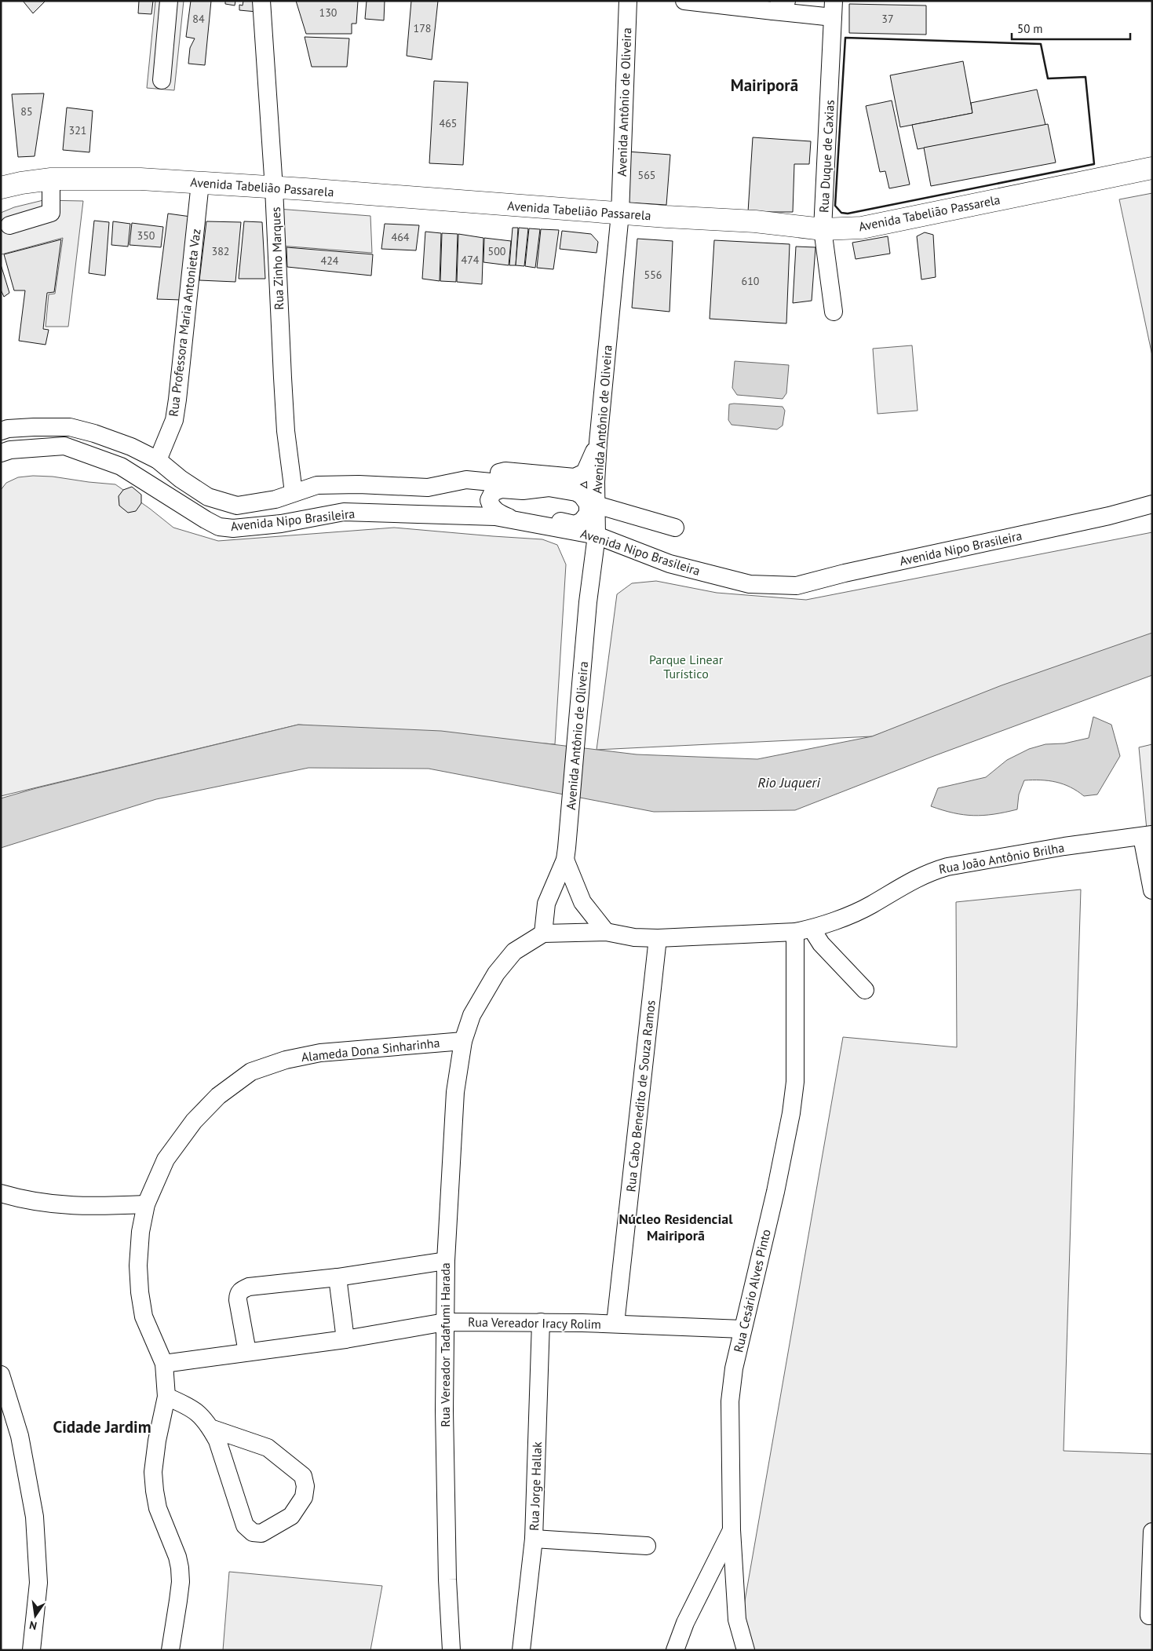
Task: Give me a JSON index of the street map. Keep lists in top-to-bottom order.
{
  "streets": {
    "main road": ["Avenida Tabelião Passarela"],
    "street": [
      "Avenida Antônio de Oliveira",
      "Rua Duque de Caxias",
      "Rua Zinho Marques",
      "Rua Professora Maria Antonieta Vaz",
      "Avenida Nipo Brasileira",
      "Rua João Antônio Brilha",
      "Alameda Dona Sinharinha",
      "Rua Cabo Benedito de Souza Ramos",
      "Rua Cesário Alves Pinto",
      "Rua Vereador Iracy Rolim",
      "Rua Vereador Tadafumi Harada",
      "Rua Jorge Hallak"
    ]
  },
  "crossings": [
    ["Avenida Antônio de Oliveira", "Avenida Tabelião Passarela"],
    ["Avenida Antônio de Oliveira", "Avenida Nipo Brasileira"],
    ["Avenida Antônio de Oliveira", "Rua João Antônio Brilha"],
    ["Avenida Antônio de Oliveira", "Rua Vereador Tadafumi Harada"],
    ["Rua Duque de Caxias", "Avenida Tabelião Passarela"],
    ["Avenida Tabelião Passarela", "Rua Zinho Marques"],
    ["Avenida Tabelião Passarela", "Rua Professora Maria Antonieta Vaz"],
    ["Rua João Antônio Brilha", "Rua Cabo Benedito de Souza Ramos"],
    ["Rua João Antônio Brilha", "Rua Cesário Alves Pinto"],
    ["Rua João Antônio Brilha", "Rua Vereador Tadafumi Harada"],
    ["Alameda Dona Sinharinha", "Rua Vereador Iracy Rolim"],
    ["Alameda Dona Sinharinha", "Rua Vereador Tadafumi Harada"],
    ["Rua Cabo Benedito de Souza Ramos", "Rua Vereador Iracy Rolim"],
    ["Rua Cesário Alves Pinto", "Rua Vereador Iracy Rolim"],
    ["Rua Vereador Iracy Rolim", "Rua Vereador Tadafumi Harada"],
    ["Rua Vereador Iracy Rolim", "Rua Jorge Hallak"]
  ],
  "districts": ["Mairiporã", "Núcleo Residencial Mairiporã", "Cidade Jardim"],
  "water": ["Rio Juqueri"],
  "parks": ["Parque Linear Turístico"],
  "house_numbers": [
    "130",
    "84",
    "37",
    "178",
    "85",
    "465",
    "321",
    "565",
    "350",
    "464",
    "382",
    "500",
    "474",
    "424",
    "556",
    "610"
  ],
  "scale_bar": "50 m",
  "north": "bottom"
}
